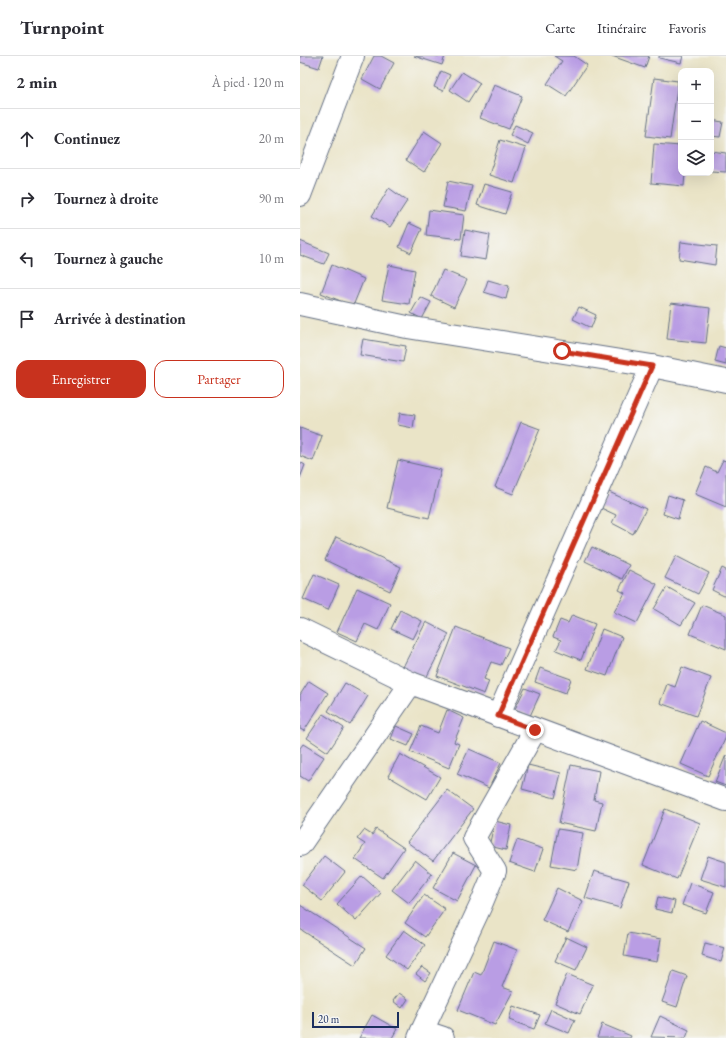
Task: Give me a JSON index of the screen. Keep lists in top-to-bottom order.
{
  "scale_bar": "20 m",
  "page": {
    "header": "Turnpoint",
    "nav": ["Carte", "Itinéraire", "Favoris"],
    "heading": ["2 min", "À pied · 120 m"],
    "map_buttons": ["+", "−"],
    "list": [
      ["Continuez", "20 m"],
      ["Tournez à droite", "90 m"],
      ["Tournez à gauche", "10 m"],
      "Arrivée à destination"
    ],
    "buttons": ["Enregistrer", "Partager"],
    "scale": "20 m"
  }
}
